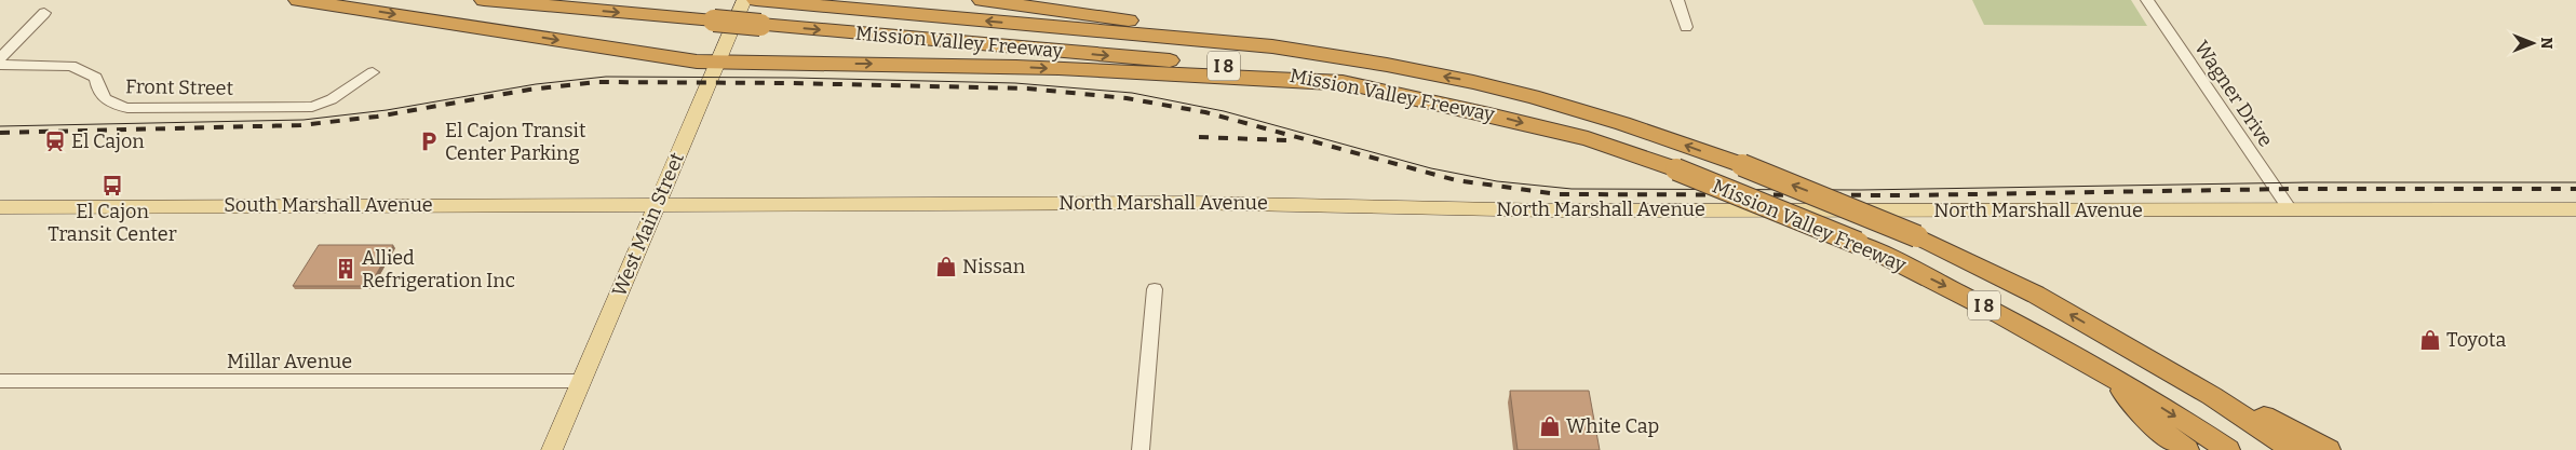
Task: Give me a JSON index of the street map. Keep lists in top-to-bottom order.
{
  "streets": {
    "highway": ["Mission Valley Freeway", "I 8"],
    "main road": ["North Marshall Avenue", "South Marshall Avenue", "West Main Street"],
    "street": ["Front Street", "Wagner Drive", "Millar Avenue"]
  },
  "crossings": [
    ["Wagner Drive", "North Marshall Avenue"],
    ["North Marshall Avenue", "South Marshall Avenue"],
    ["North Marshall Avenue", "West Main Street"],
    ["South Marshall Avenue", "West Main Street"],
    ["West Main Street", "Millar Avenue"]
  ],
  "places": {
    "station": ["El Cajon"],
    "parking": ["El Cajon Transit Center Parking"],
    "bus stop": ["El Cajon Transit Center"],
    "shop": ["Nissan", "Toyota", "White Cap"],
    "building": ["Allied Refrigeration Inc"]
  },
  "north": "right"
}
